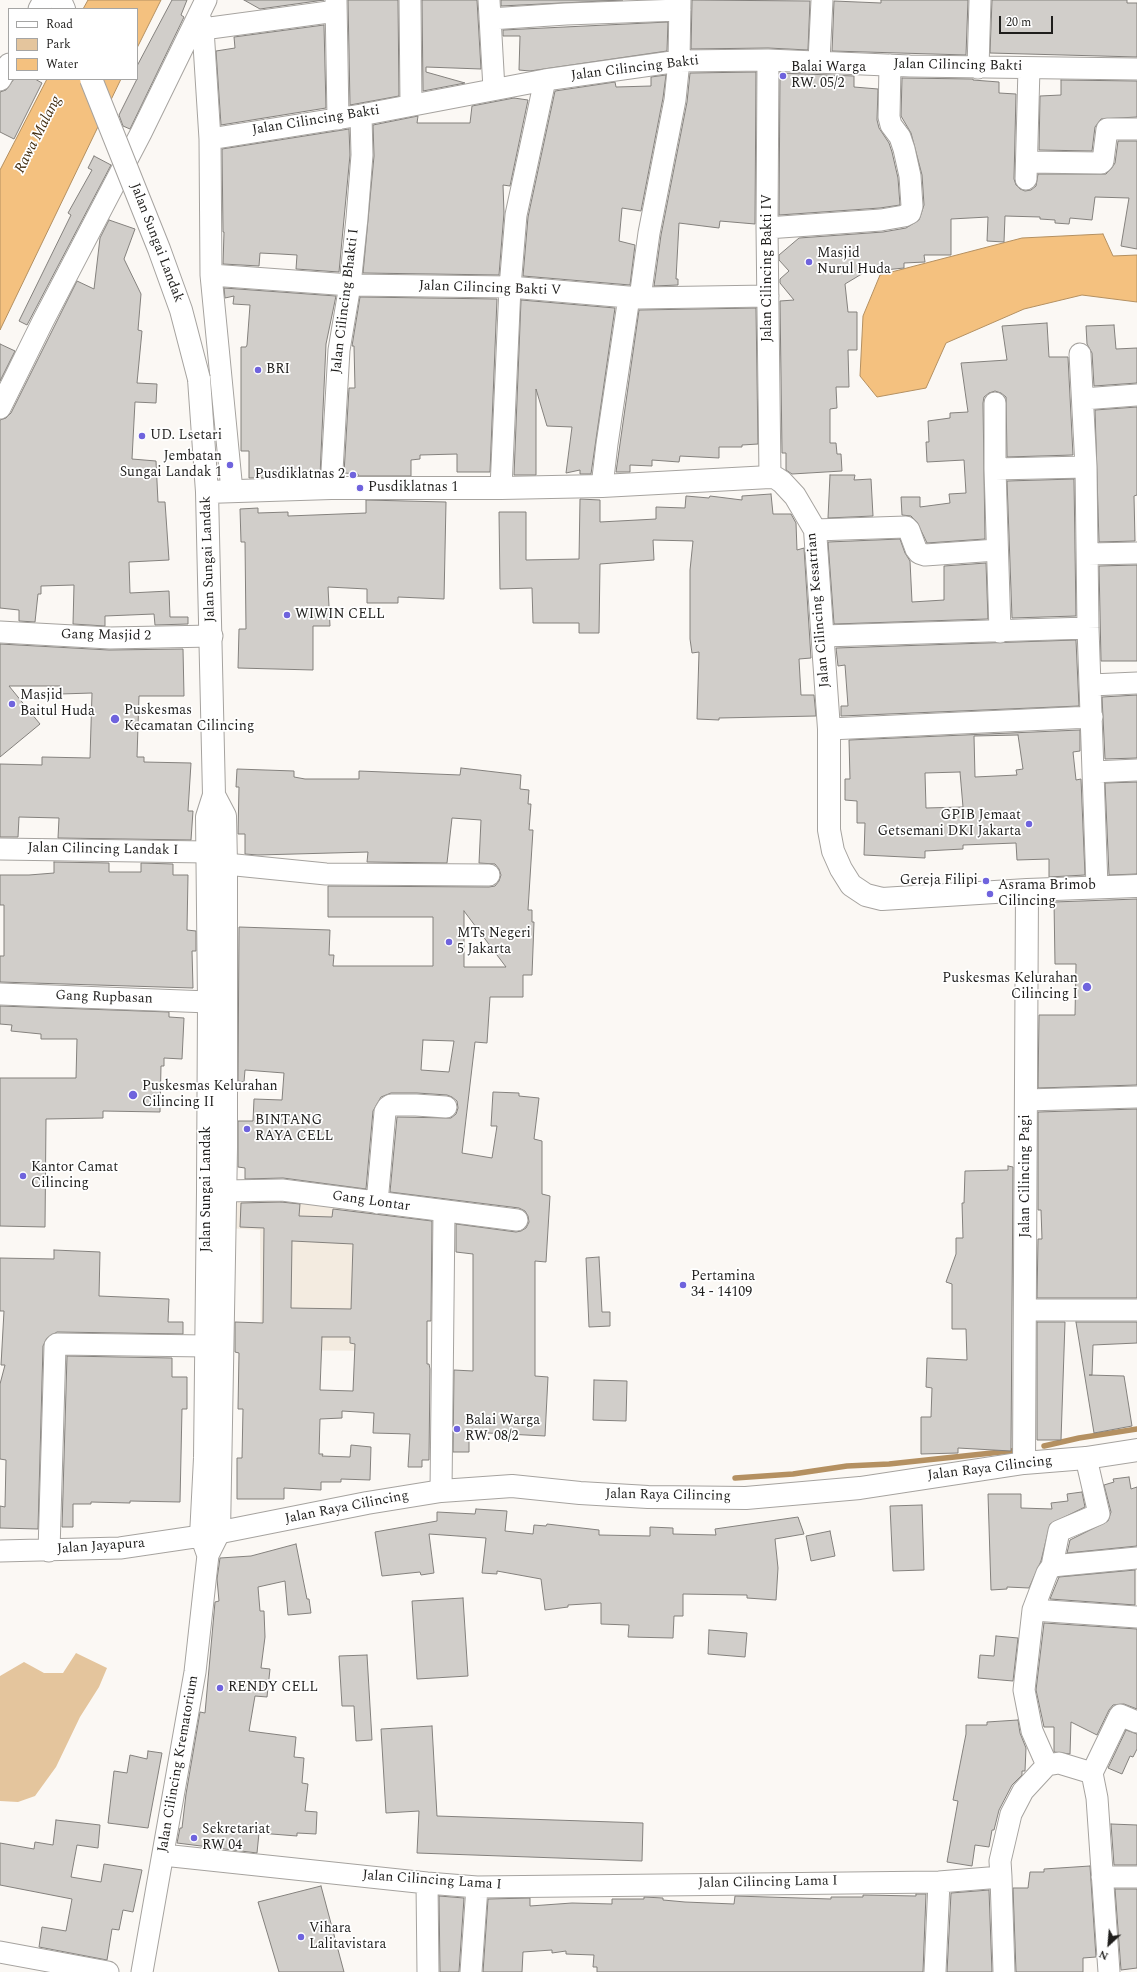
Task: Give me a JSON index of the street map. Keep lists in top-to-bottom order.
{
  "streets": {
    "street": [
      "Jalan Cilincing Bakti",
      "Jalan Sungai Landak",
      "Jalan Cilincing Bakti IV",
      "Jalan Cilincing Bakti V",
      "Jalan Cilincing Bhakti I",
      "Jalan Cilincing Kesatrian",
      "Gang Masjid 2",
      "Jalan Cilincing Landak I",
      "Gang Rupbasan",
      "Jalan Cilincing Pagi",
      "Gang Lontar",
      "Jalan Raya Cilincing",
      "Jalan Jayapura",
      "Jalan Cilincing Krematorium",
      "Jalan Cilincing Lama I"
    ]
  },
  "crossings": [
    ["Jalan Cilincing Bakti", "Jalan Cilincing Bakti IV"],
    ["Jalan Cilincing Bakti", "Jalan Cilincing Bhakti I"],
    ["Jalan Sungai Landak", "Gang Masjid 2"],
    ["Jalan Sungai Landak", "Jalan Cilincing Landak I"],
    ["Jalan Sungai Landak", "Gang Rupbasan"],
    ["Jalan Sungai Landak", "Gang Lontar"],
    ["Jalan Sungai Landak", "Jalan Raya Cilincing"],
    ["Jalan Sungai Landak", "Jalan Jayapura"],
    ["Jalan Sungai Landak", "Jalan Cilincing Krematorium"],
    ["Jalan Cilincing Bakti IV", "Jalan Cilincing Bakti V"],
    ["Jalan Cilincing Bakti IV", "Jalan Cilincing Kesatrian"],
    ["Jalan Cilincing Bakti V", "Jalan Cilincing Bhakti I"],
    ["Jalan Cilincing Kesatrian", "Jalan Cilincing Pagi"],
    ["Jalan Cilincing Pagi", "Jalan Raya Cilincing"],
    ["Jalan Raya Cilincing", "Jalan Jayapura"],
    ["Jalan Raya Cilincing", "Jalan Cilincing Krematorium"],
    ["Jalan Jayapura", "Jalan Cilincing Krematorium"],
    ["Jalan Cilincing Krematorium", "Jalan Cilincing Lama I"]
  ],
  "water": ["Rawa Malang"],
  "places": [
    "Balai Warga RW. 05/2",
    "Masjid Nurul Huda",
    "BRI",
    "UD. Lsetari",
    "Jembatan Sungai Landak 1",
    "Pusdiklatnas 2",
    "Pusdiklatnas 1",
    "WIWIN CELL",
    "Masjid Baitul Huda",
    "Puskesmas Kecamatan Cilincing",
    "GPIB Jemaat Getsemani DKI Jakarta",
    "Gereja Filipi",
    "Asrama Brimob Cilincing",
    "MTs Negeri 5 Jakarta",
    "Puskesmas Kelurahan Cilincing I",
    "Puskesmas Kelurahan Cilincing II",
    "BINTANG RAYA CELL",
    "Kantor Camat Cilincing",
    "Pertamina 34 - 14109",
    "Balai Warga RW. 08/2",
    "RENDY CELL",
    "Sekretariat RW 04",
    "Vihara Lalitavistara"
  ],
  "legend": ["Road", "Park", "Water"],
  "scale_bar": "20 m",
  "north": "bottom left"
}
